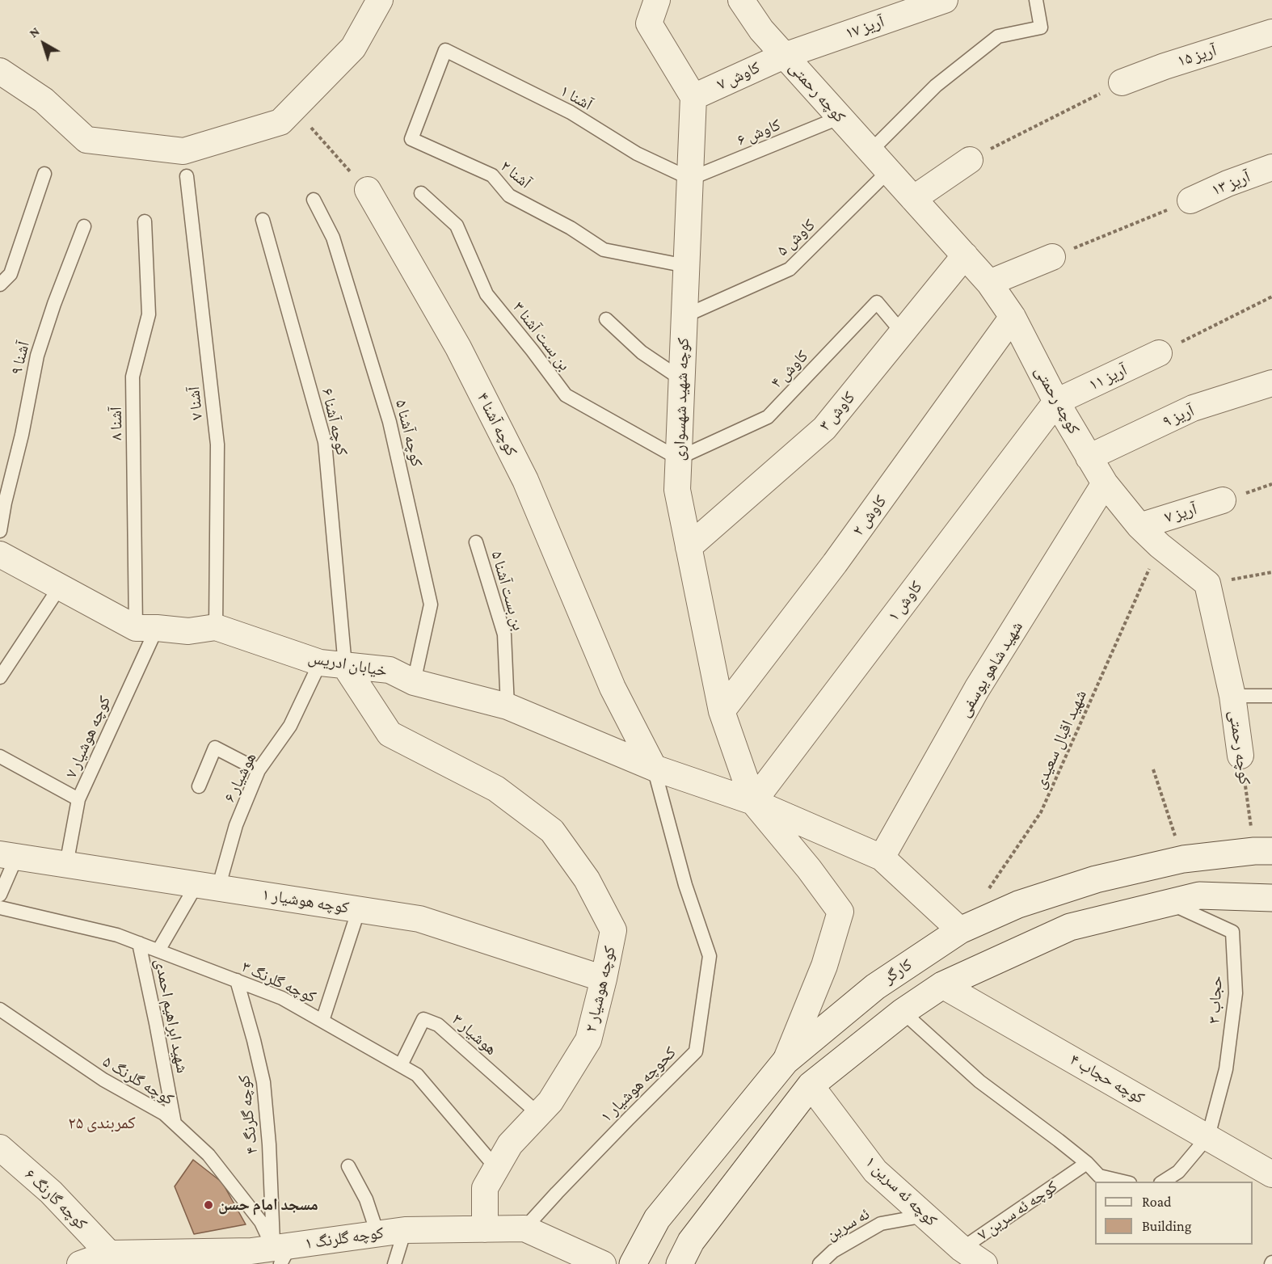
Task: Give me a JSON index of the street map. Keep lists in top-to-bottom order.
{
  "streets": {
    "main road": ["کارگر"],
    "street": [
      "آریز ۱۷",
      "آریز ۱۵",
      "کاوش ۷",
      "کوچه رحمتی",
      "آریز ۱۳",
      "آریز ۱۱",
      "کوچه شهید شهسواری",
      "کاوش ۳",
      "آریز ۹",
      "کوچه آشنا ۴",
      "آریز ۷",
      "کاوش ۲",
      "کاوش ۱",
      "خیابان ادریس",
      "شهید شاهو یوسفی",
      "کوچه هوشیار ۱",
      "کوچه هوشیار ۲",
      "کوچه حجاب ۴",
      "کوچه ئه سرین ۱",
      "کوچه گارنگ ۶",
      "کوچه گلرنگ ۱"
    ],
    "lane": [
      "آشنا ۱",
      "کاوش ۶",
      "آشنا ۲",
      "کاوش ۵",
      "بن بست آشنا ۳",
      "آشنا ۹",
      "کاوش ۴",
      "آشنا ۷",
      "کوچه آشنا ۶",
      "آشنا ۸",
      "کوچه آشنا ۵",
      "بن بست آشنا ۵",
      "کوچه هوشیار ۷",
      "هوشیار ۶",
      "کوچه گلرنگ ۳",
      "حجاب ۳",
      "شهید ابراهیم احمدی",
      "هوشیار ۳",
      "کوچه گلرنگ ۵",
      "کحوچه هوشیار ۱",
      "کوچه گلرنگ ۴",
      "کوچه ئه سرین ۷",
      "ئه سرین"
    ],
    "path": ["شهید اقبال سعیدی"]
  },
  "crossings": [
    ["آریز ۱۷", "کاوش ۷"],
    ["آریز ۱۷", "کوچه رحمتی"],
    ["کاوش ۷", "کوچه رحمتی"],
    ["کاوش ۷", "کوچه شهید شهسواری"],
    ["کوچه رحمتی", "کاوش ۶"],
    ["کوچه رحمتی", "کاوش ۵"],
    ["کوچه رحمتی", "آریز ۱۱"],
    ["کوچه رحمتی", "کاوش ۳"],
    ["کوچه رحمتی", "آریز ۹"],
    ["کوچه رحمتی", "آریز ۷"],
    ["کوچه رحمتی", "کاوش ۲"],
    ["کوچه رحمتی", "کاوش ۱"],
    ["کوچه رحمتی", "شهید شاهو یوسفی"],
    ["کوچه رحمتی", "شهید اقبال سعیدی"],
    ["کوچه رحمتی", "کارگر"],
    ["آشنا ۱", "کاوش ۶"],
    ["آشنا ۱", "آشنا ۲"],
    ["آشنا ۱", "کوچه شهید شهسواری"],
    ["کاوش ۶", "کوچه شهید شهسواری"],
    ["آشنا ۲", "کوچه شهید شهسواری"],
    ["کاوش ۵", "کوچه شهید شهسواری"],
    ["بن بست آشنا ۳", "کاوش ۴"],
    ["بن بست آشنا ۳", "کوچه شهید شهسواری"],
    ["کاوش ۴", "کوچه شهید شهسواری"],
    ["کاوش ۴", "کاوش ۳"],
    ["آریز ۱۱", "کاوش ۱"],
    ["کوچه شهید شهسواری", "کاوش ۳"],
    ["کوچه شهید شهسواری", "کاوش ۲"],
    ["کوچه شهید شهسواری", "کاوش ۱"],
    ["کوچه شهید شهسواری", "خیابان ادریس"],
    ["آشنا ۷", "خیابان ادریس"],
    ["کوچه آشنا ۶", "خیابان ادریس"],
    ["کوچه آشنا ۶", "کوچه هوشیار ۲"],
    ["آشنا ۸", "خیابان ادریس"],
    ["آشنا ۸", "کوچه هوشیار ۷"],
    ["کوچه آشنا ۴", "خیابان ادریس"],
    ["کوچه آشنا ۴", "کحوچه هوشیار ۱"],
    ["کوچه آشنا ۵", "خیابان ادریس"],
    ["بن بست آشنا ۵", "خیابان ادریس"],
    ["کاوش ۱", "خیابان ادریس"],
    ["خیابان ادریس", "شهید شاهو یوسفی"],
    ["خیابان ادریس", "کوچه هوشیار ۷"],
    ["خیابان ادریس", "هوشیار ۶"],
    ["خیابان ادریس", "کارگر"],
    ["خیابان ادریس", "کوچه هوشیار ۲"],
    ["خیابان ادریس", "کحوچه هوشیار ۱"],
    ["کوچه هوشیار ۷", "کوچه هوشیار ۱"],
    ["هوشیار ۶", "کوچه هوشیار ۱"],
    ["هوشیار ۶", "کوچه گلرنگ ۳"],
    ["کوچه هوشیار ۱", "کوچه هوشیار ۲"],
    ["کوچه گلرنگ ۳", "کوچه هوشیار ۲"],
    ["کوچه گلرنگ ۳", "شهید ابراهیم احمدی"],
    ["کوچه گلرنگ ۳", "هوشیار ۳"],
    ["کوچه گلرنگ ۳", "کوچه گلرنگ ۴"],
    ["کوچه هوشیار ۲", "هوشیار ۳"],
    ["کوچه هوشیار ۲", "کوچه گلرنگ ۱"],
    ["حجاب ۳", "کوچه حجاب ۴"],
    ["شهید ابراهیم احمدی", "کوچه گلرنگ ۵"],
    ["کوچه گلرنگ ۵", "کوچه گلرنگ ۴"],
    ["کوچه گلرنگ ۵", "کوچه گلرنگ ۱"],
    ["کحوچه هوشیار ۱", "کوچه گلرنگ ۱"],
    ["کوچه گلرنگ ۴", "کوچه گلرنگ ۱"],
    ["کوچه ئه سرین ۱", "کوچه ئه سرین ۷"],
    ["کوچه ئه سرین ۱", "ئه سرین"],
    ["کوچه گارنگ ۶", "کوچه گلرنگ ۱"]
  ],
  "districts": ["کمربندی ۲۵"],
  "places": ["مسجد امام حسن"],
  "legend": ["Road", "Building"],
  "north": "top left"
}
